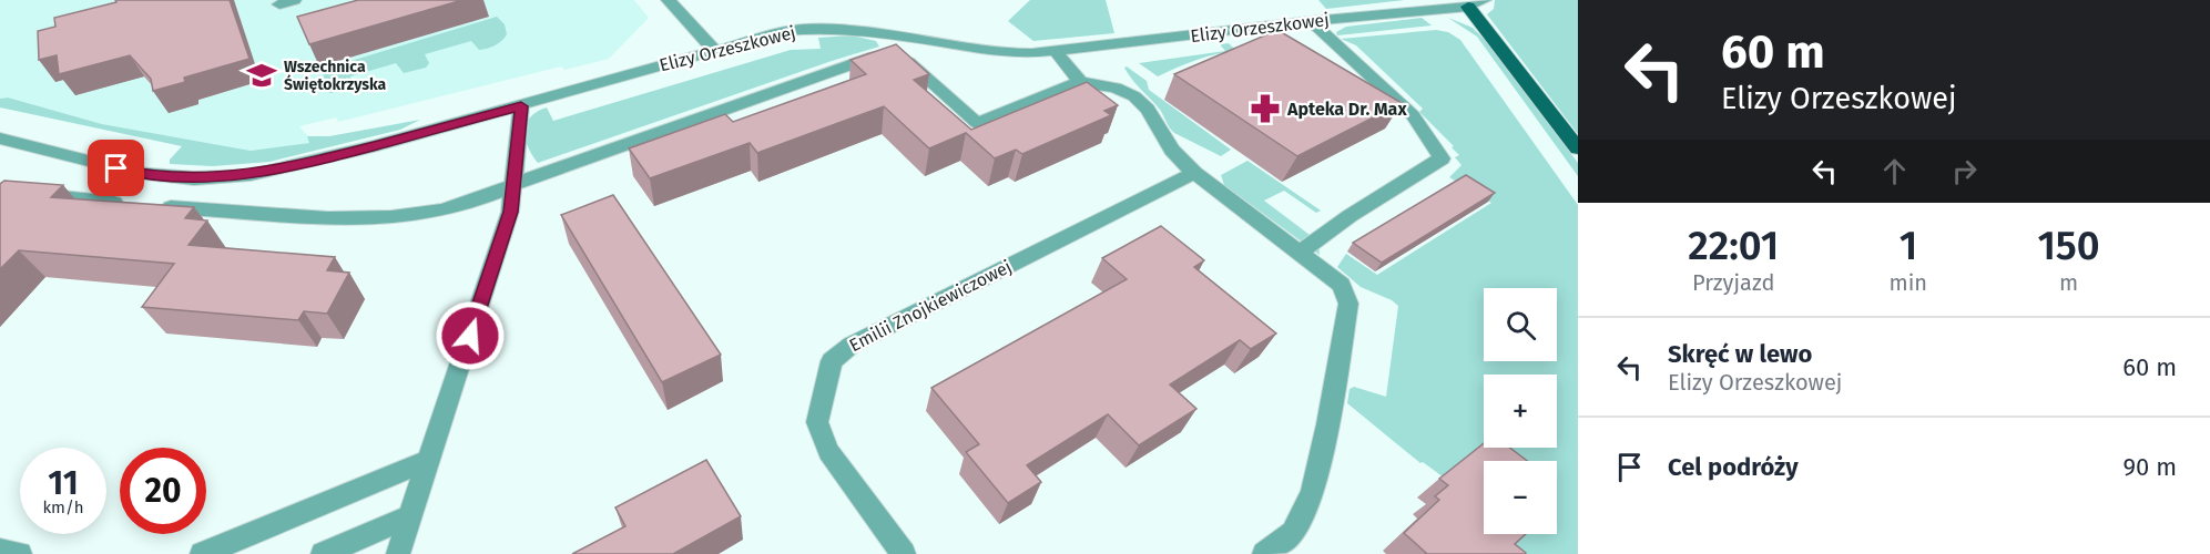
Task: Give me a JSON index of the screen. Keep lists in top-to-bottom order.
{
  "streets": {
    "street": ["Elizy Orzeszkowej", "Emilii Znojkiewiczowej"]
  },
  "places": {
    "school or university": ["Wszechnica Świętokrzyska"],
    "pharmacy": ["Apteka Dr. Max"]
  },
  "page": {
    "turn": ["60 m", "Elizy Orzeszkowej"],
    "eta": [
      "22:01",
      "Przyjazd",
      "1",
      "min",
      "150",
      "m"
    ],
    "map_buttons": ["+", "−"],
    "list": [
      {
        "name": "Skręć w lewo",
        "note": "Elizy Orzeszkowej",
        "value": "60 m"
      },
      {
        "name": "Cel podróży",
        "value": "90 m"
      }
    ],
    "speed": "11 km/h",
    "limit": "20"
  }
}
